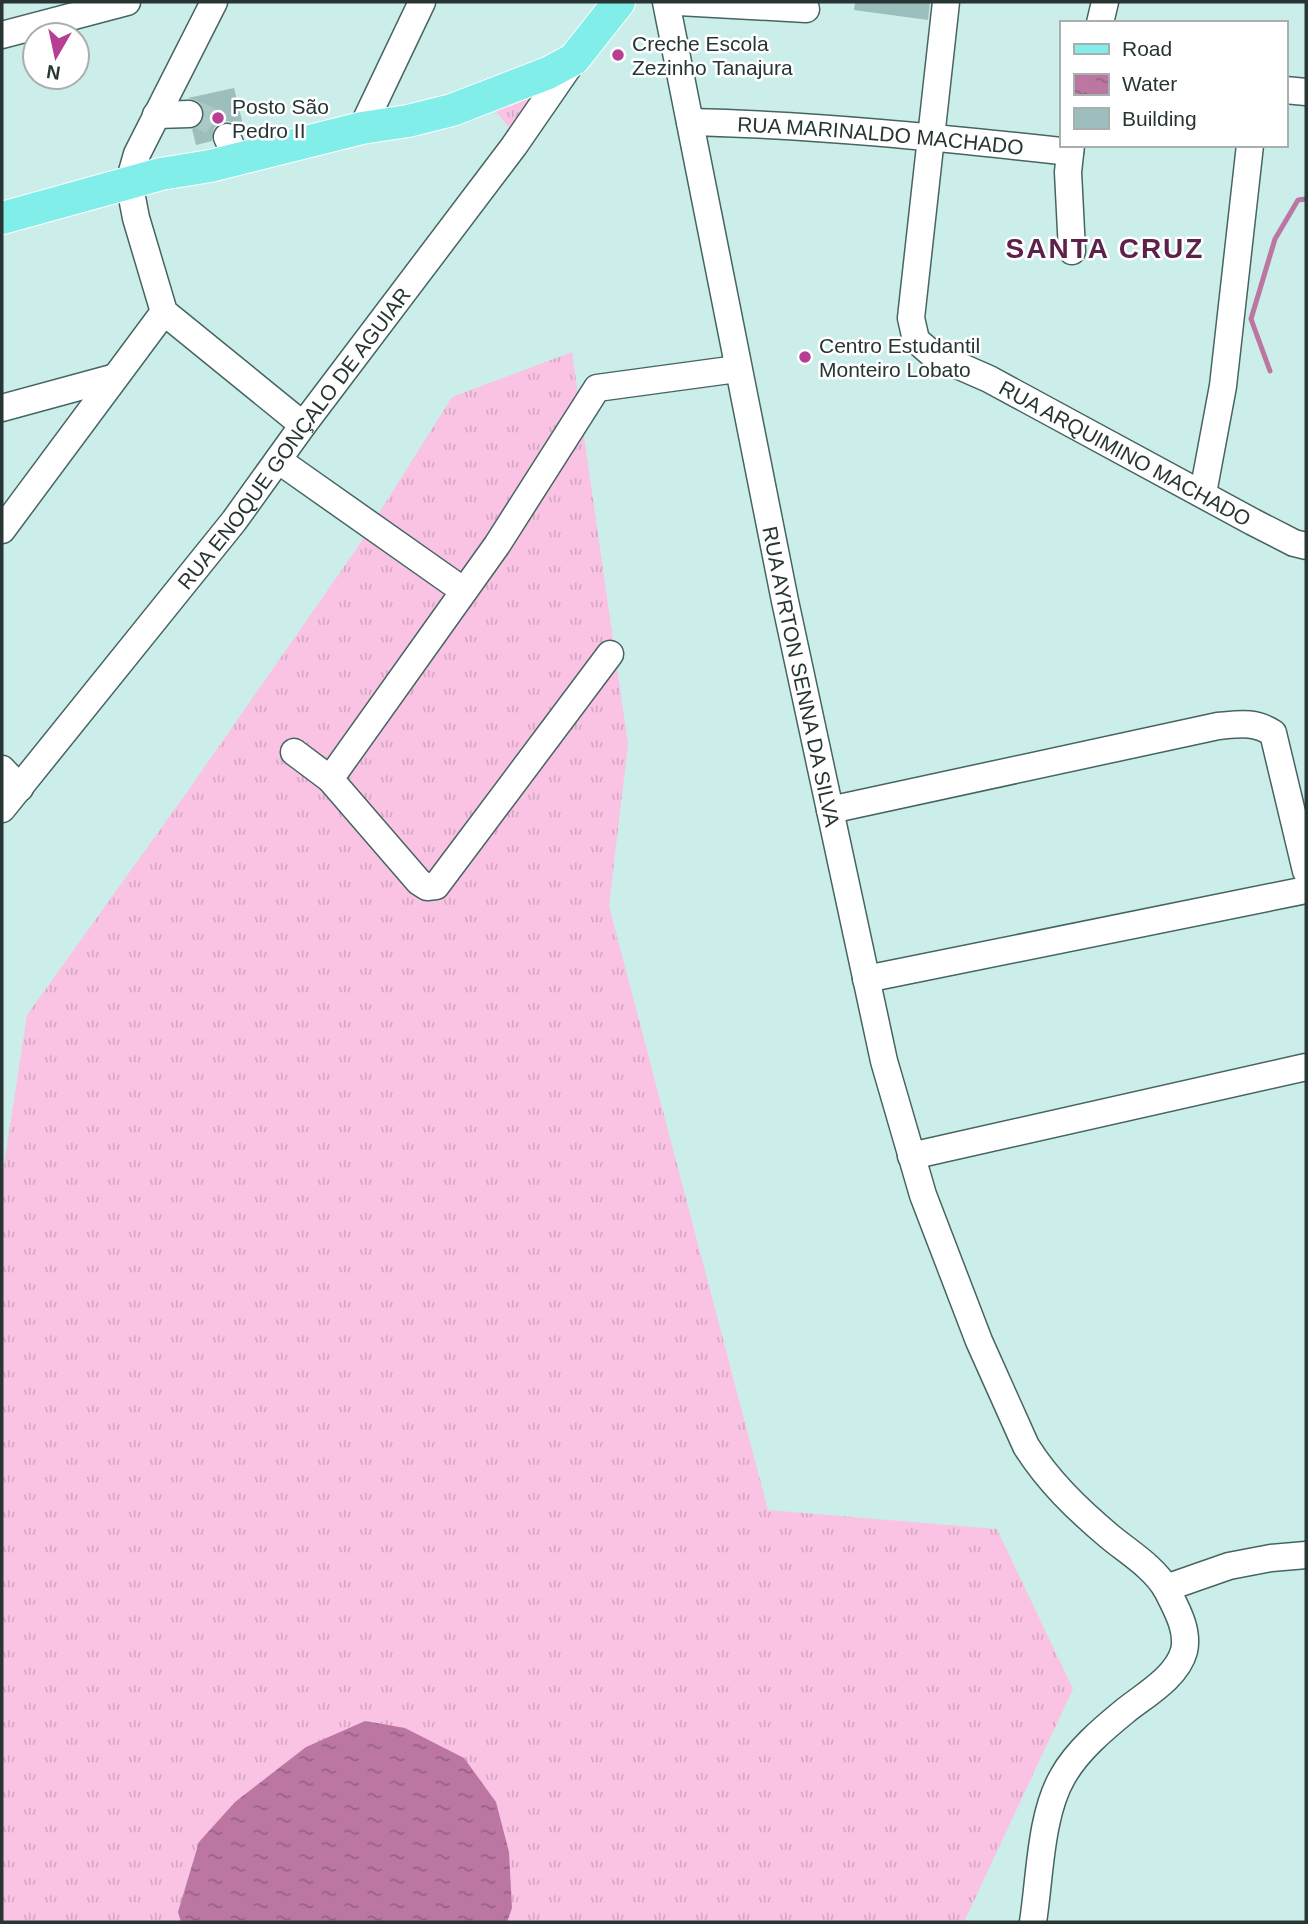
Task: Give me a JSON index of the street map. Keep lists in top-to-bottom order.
{
  "streets": {
    "street": [
      "RUA MARINALDO MACHADO",
      "RUA ENOQUE GONÇALO DE AGUIAR",
      "RUA ARQUIMINO MACHADO",
      "RUA AYRTON SENNA DA SILVA"
    ]
  },
  "crossings": [
    ["RUA MARINALDO MACHADO", "RUA ARQUIMINO MACHADO"],
    ["RUA MARINALDO MACHADO", "RUA AYRTON SENNA DA SILVA"]
  ],
  "districts": ["SANTA CRUZ"],
  "places": ["Creche Escola Zezinho Tanajura", "Posto São Pedro II", "Centro Estudantil Monteiro Lobato"],
  "legend": ["Road", "Water", "Building"],
  "north": "bottom"
}
